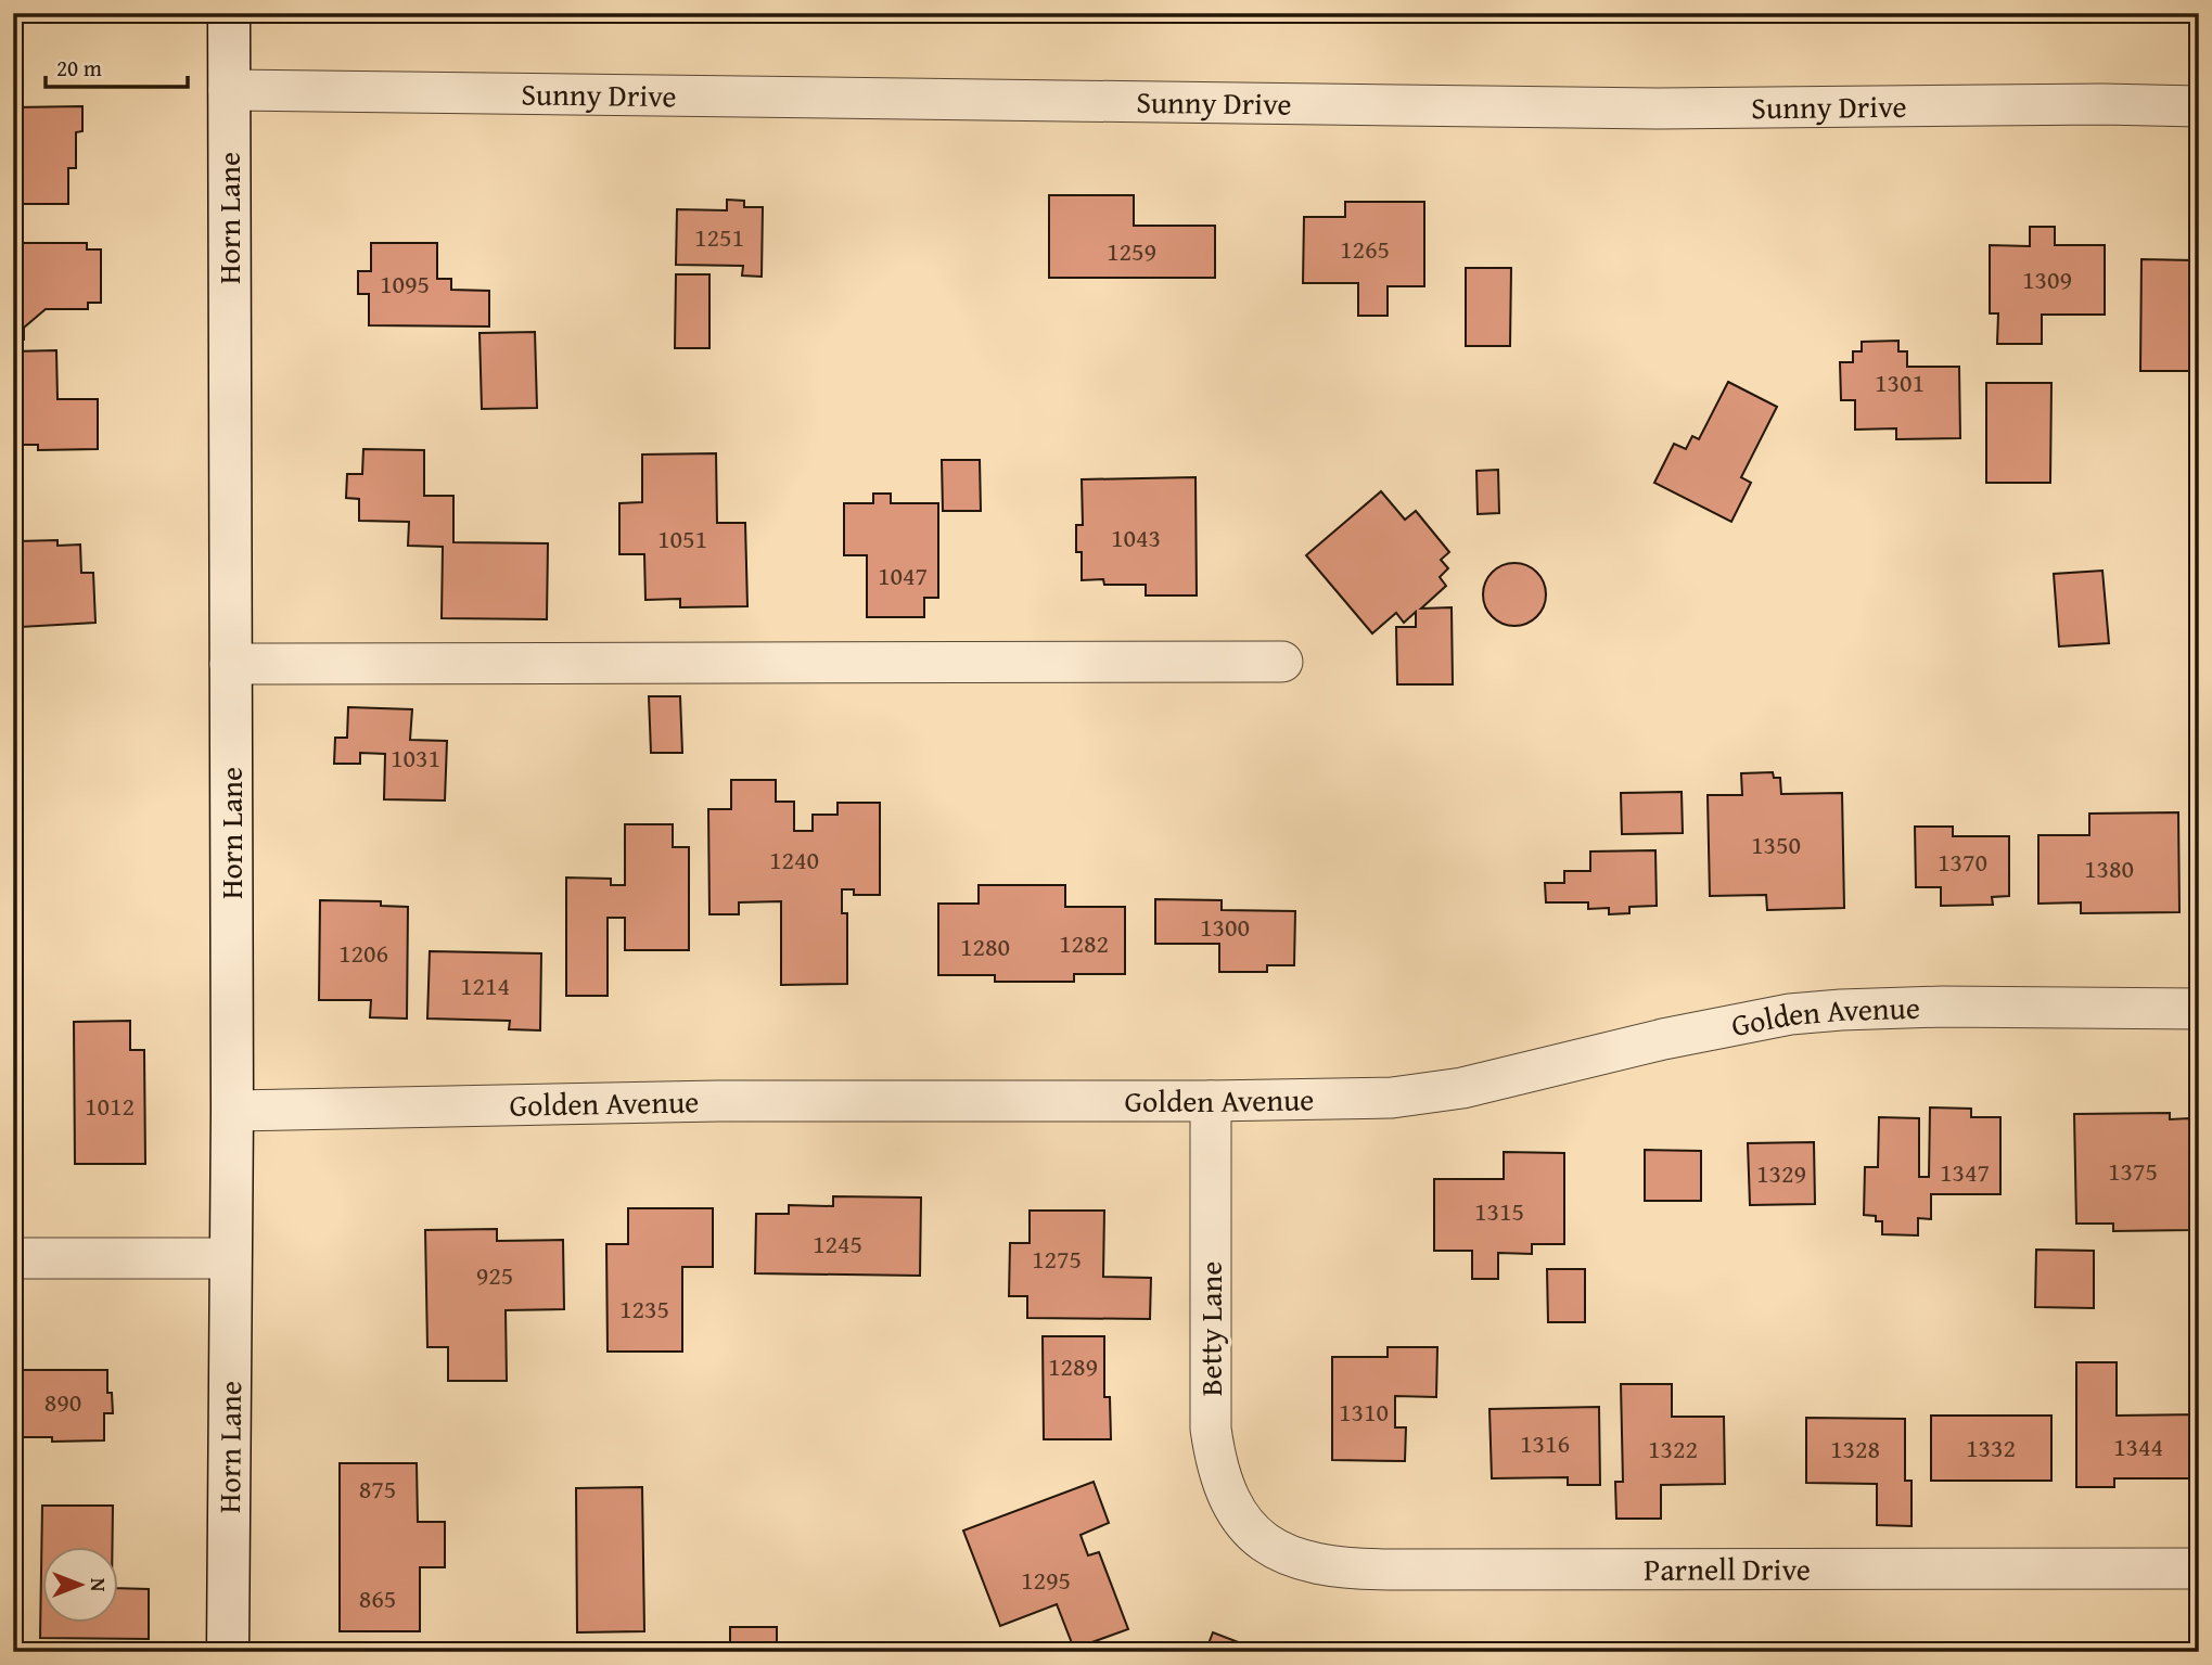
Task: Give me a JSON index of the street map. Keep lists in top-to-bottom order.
{
  "streets": {
    "street": [
      "Sunny Drive",
      "Horn Lane",
      "Golden Avenue",
      "Betty Lane",
      "Parnell Drive"
    ]
  },
  "crossings": [
    ["Sunny Drive", "Horn Lane"],
    ["Horn Lane", "Golden Avenue"],
    ["Golden Avenue", "Betty Lane"],
    ["Betty Lane", "Parnell Drive"]
  ],
  "house_numbers": [
    "1251",
    "1265",
    "1259",
    "1309",
    "1095",
    "1301",
    "1043",
    "1051",
    "1047",
    "1031",
    "1350",
    "1240",
    "1370",
    "1380",
    "1300",
    "1282",
    "1280",
    "1206",
    "1214",
    "1012",
    "1375",
    "1347",
    "1329",
    "1315",
    "1245",
    "1275",
    "925",
    "1235",
    "1289",
    "890",
    "1310",
    "1316",
    "1344",
    "1332",
    "1322",
    "1328",
    "875",
    "1295",
    "865"
  ],
  "scale_bar": "20 m",
  "north": "right"
}
